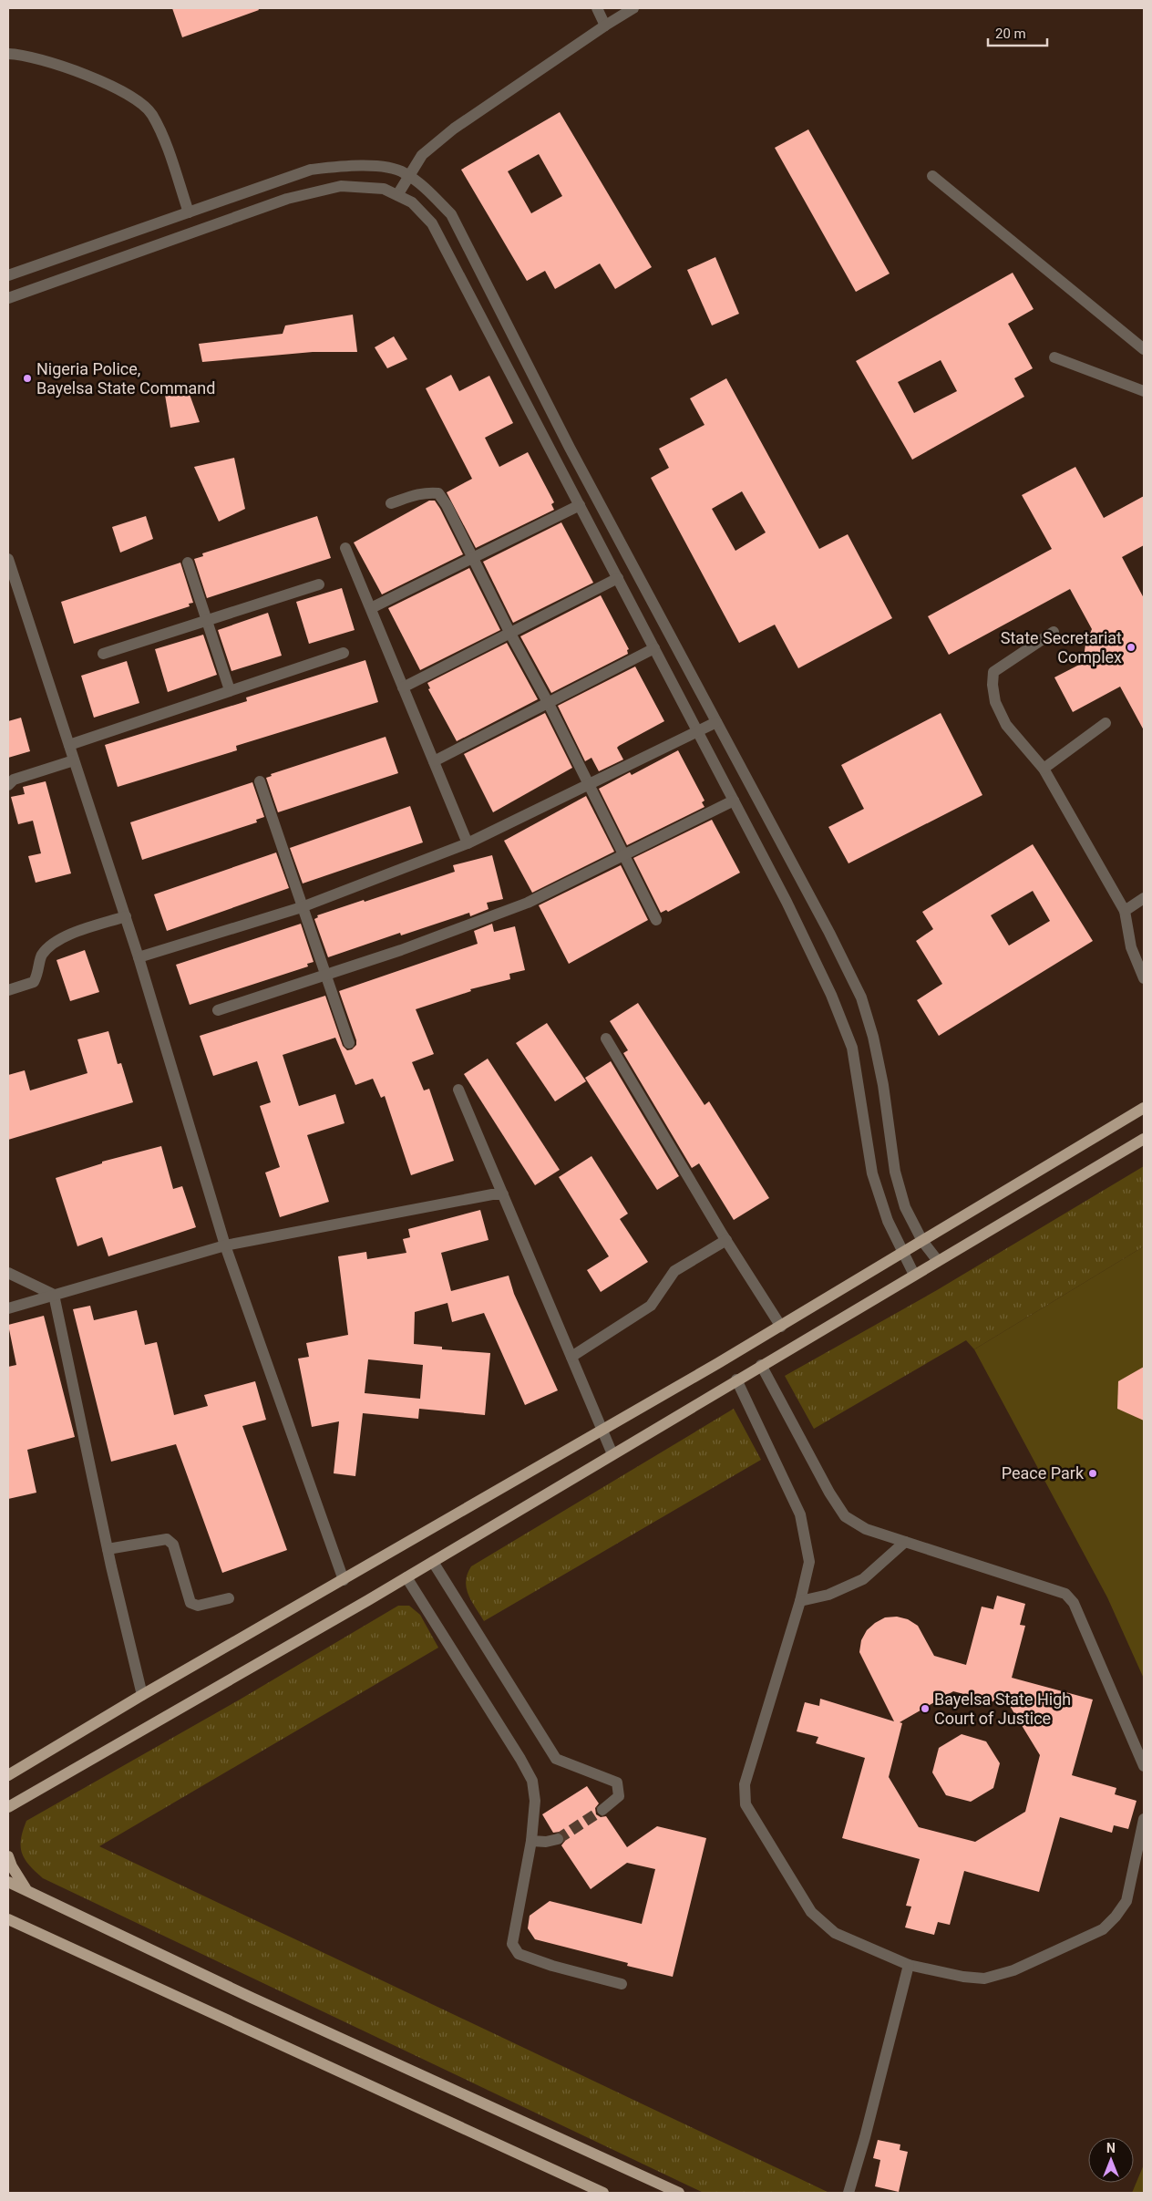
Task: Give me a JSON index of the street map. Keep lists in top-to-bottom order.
{
  "places": [
    "Nigeria Police, Bayelsa State Command",
    "State Secretariat Complex",
    "Peace Park",
    "Bayelsa State High Court of Justice"
  ],
  "scale_bar": "20 m",
  "north": "top"
}
